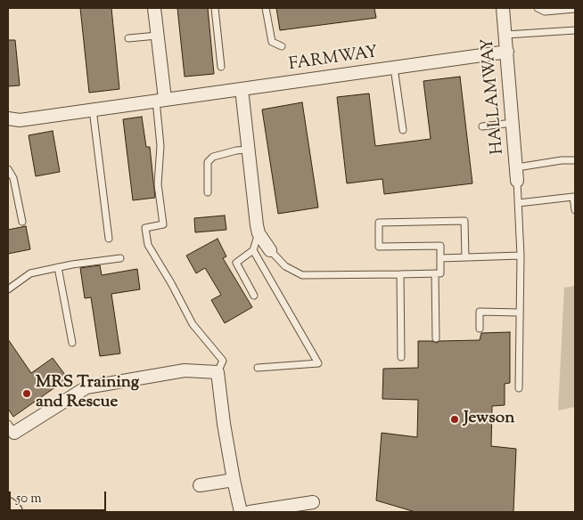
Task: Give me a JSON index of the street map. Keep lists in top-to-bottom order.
{
  "streets": {
    "street": ["FARMWAY", "HALLAMWAY"]
  },
  "crossings": [
    ["FARMWAY", "HALLAMWAY"]
  ],
  "places": ["MRS Training and Rescue", "Jewson"],
  "scale_bar": "50 m"
}
